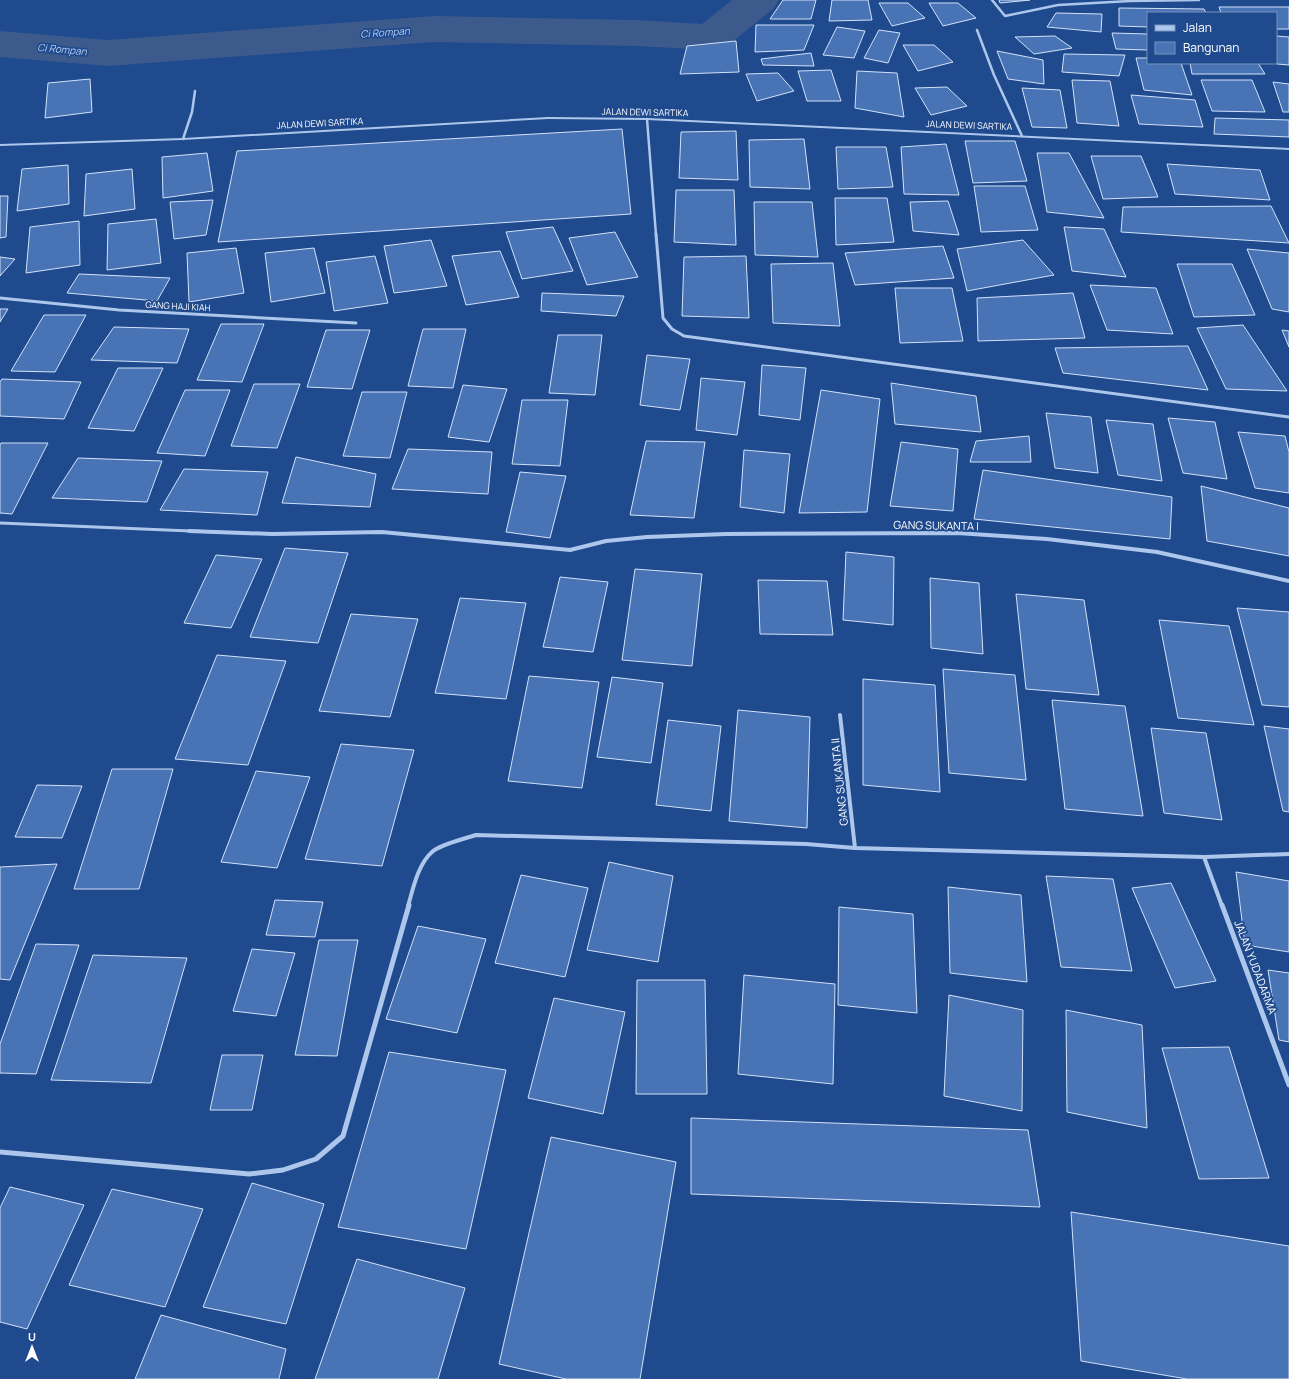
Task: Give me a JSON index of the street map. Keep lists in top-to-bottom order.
{
  "streets": {
    "street": [
      "JALAN DEWI SARTIKA",
      "GANG HAJI KIAH",
      "GANG SUKANTA I",
      "GANG SUKANTA II",
      "JALAN YUDADARMA"
    ]
  },
  "water": ["Ci Rompan"],
  "legend": ["Jalan", "Bangunan"],
  "north": "top"
}
